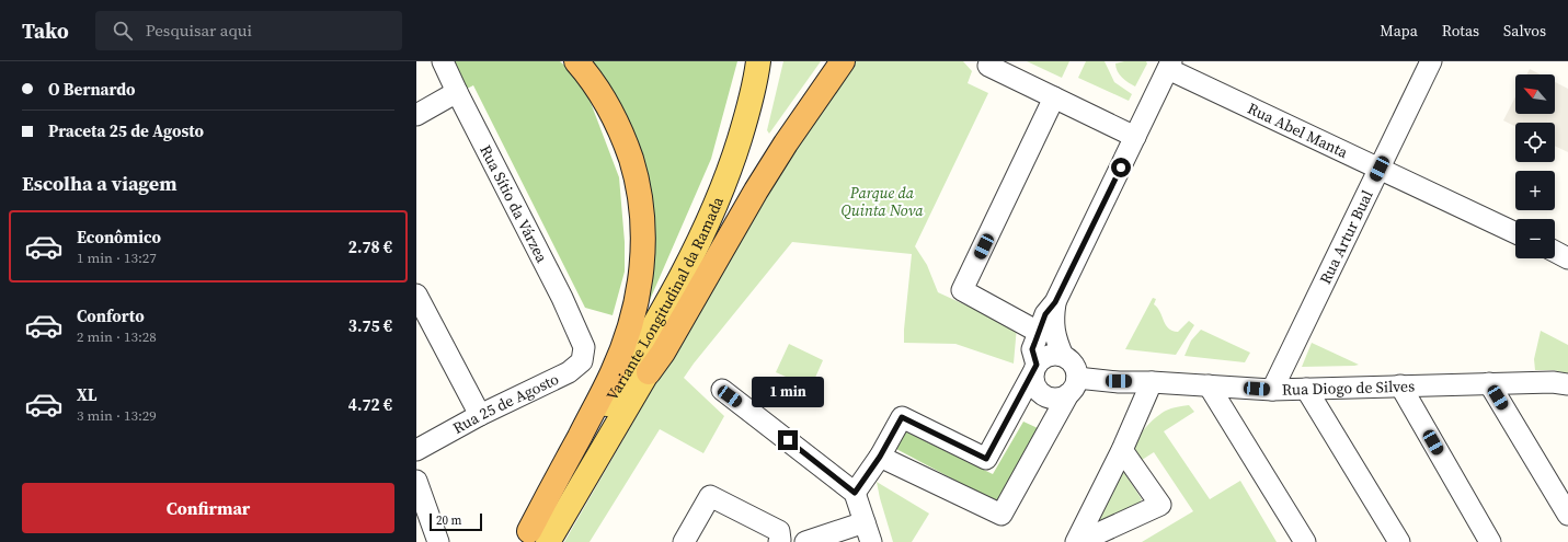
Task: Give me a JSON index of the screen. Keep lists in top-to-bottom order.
{
  "streets": {
    "main road": ["Variante Longitudinal da Ramada"],
    "street": [
      "Rua Abel Manta",
      "Rua Sítio da Várzea",
      "Rua Artur Bual",
      "Rua Diogo de Silves",
      "Rua 25 de Agosto"
    ]
  },
  "crossings": [
    ["Rua Abel Manta", "Rua Artur Bual"],
    ["Rua Sítio da Várzea", "Rua 25 de Agosto"],
    ["Rua Artur Bual", "Rua Diogo de Silves"]
  ],
  "parks": ["Parque da Quinta Nova"],
  "scale_bar": "20 m",
  "north": "top left",
  "page": {
    "header": "Tako",
    "search": "Pesquisar aqui",
    "nav": ["Mapa", "Rotas", "Salvos"],
    "banner": ["O Bernardo", "Praceta 25 de Agosto"],
    "map_buttons": ["+", "−"],
    "heading": "Escolha a viagem",
    "list": [
      {
        "name": "Econômico",
        "note": "1 min · 13:27",
        "value": "2.78 €"
      },
      {
        "name": "Conforto",
        "note": "2 min · 13:28",
        "value": "3.75 €"
      },
      {
        "name": "XL",
        "note": "3 min · 13:29",
        "value": "4.72 €"
      }
    ],
    "bubble": "1 min",
    "buttons": "Confirmar",
    "scale": "20 m"
  }
}
